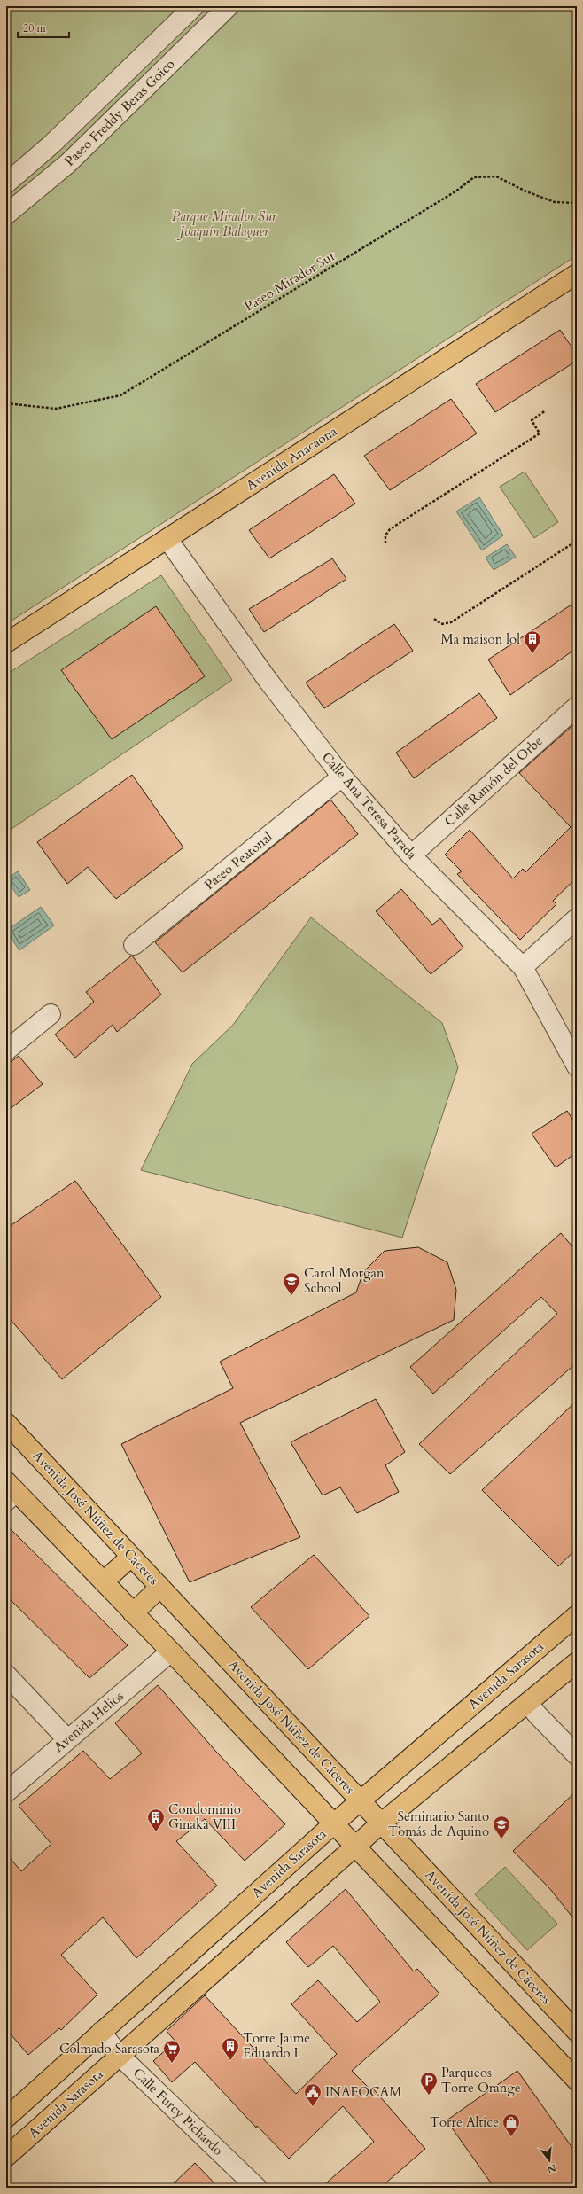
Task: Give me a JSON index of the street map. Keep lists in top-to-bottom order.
{
  "streets": {
    "main road": ["Avenida Anacaona", "Avenida José Núñez de Cáceres", "Avenida Sarasota"],
    "street": [
      "Paseo Freddy Beras Goico",
      "Calle Ramón del Orbe",
      "Calle Ana Teresa Parada",
      "Paseo Peatonal",
      "Avenida Helios",
      "Calle Furcy Pichardo"
    ],
    "path": ["Paseo Mirador Sur"]
  },
  "crossings": [
    ["Avenida Anacaona", "Calle Ana Teresa Parada"],
    ["Calle Ramón del Orbe", "Calle Ana Teresa Parada"],
    ["Calle Ana Teresa Parada", "Paseo Peatonal"],
    ["Avenida José Núñez de Cáceres", "Avenida Sarasota"],
    ["Avenida Sarasota", "Calle Furcy Pichardo"]
  ],
  "parks": ["Parque Mirador Sur Joaquín Balaguer"],
  "places": {
    "building": ["Ma maison lol", "Condominio Ginaka VIII", "Torre Jaime Eduardo I"],
    "school or university": ["Carol Morgan School", "Seminario Santo Tomás de Aquino"],
    "supermarket": ["Colmado Sarasota"],
    "parking": ["Parqueos Torre Orange"],
    "public building": ["INAFOCAM"],
    "shop": ["Torre Altice"]
  },
  "scale_bar": "20 m",
  "north": "bottom"
}
